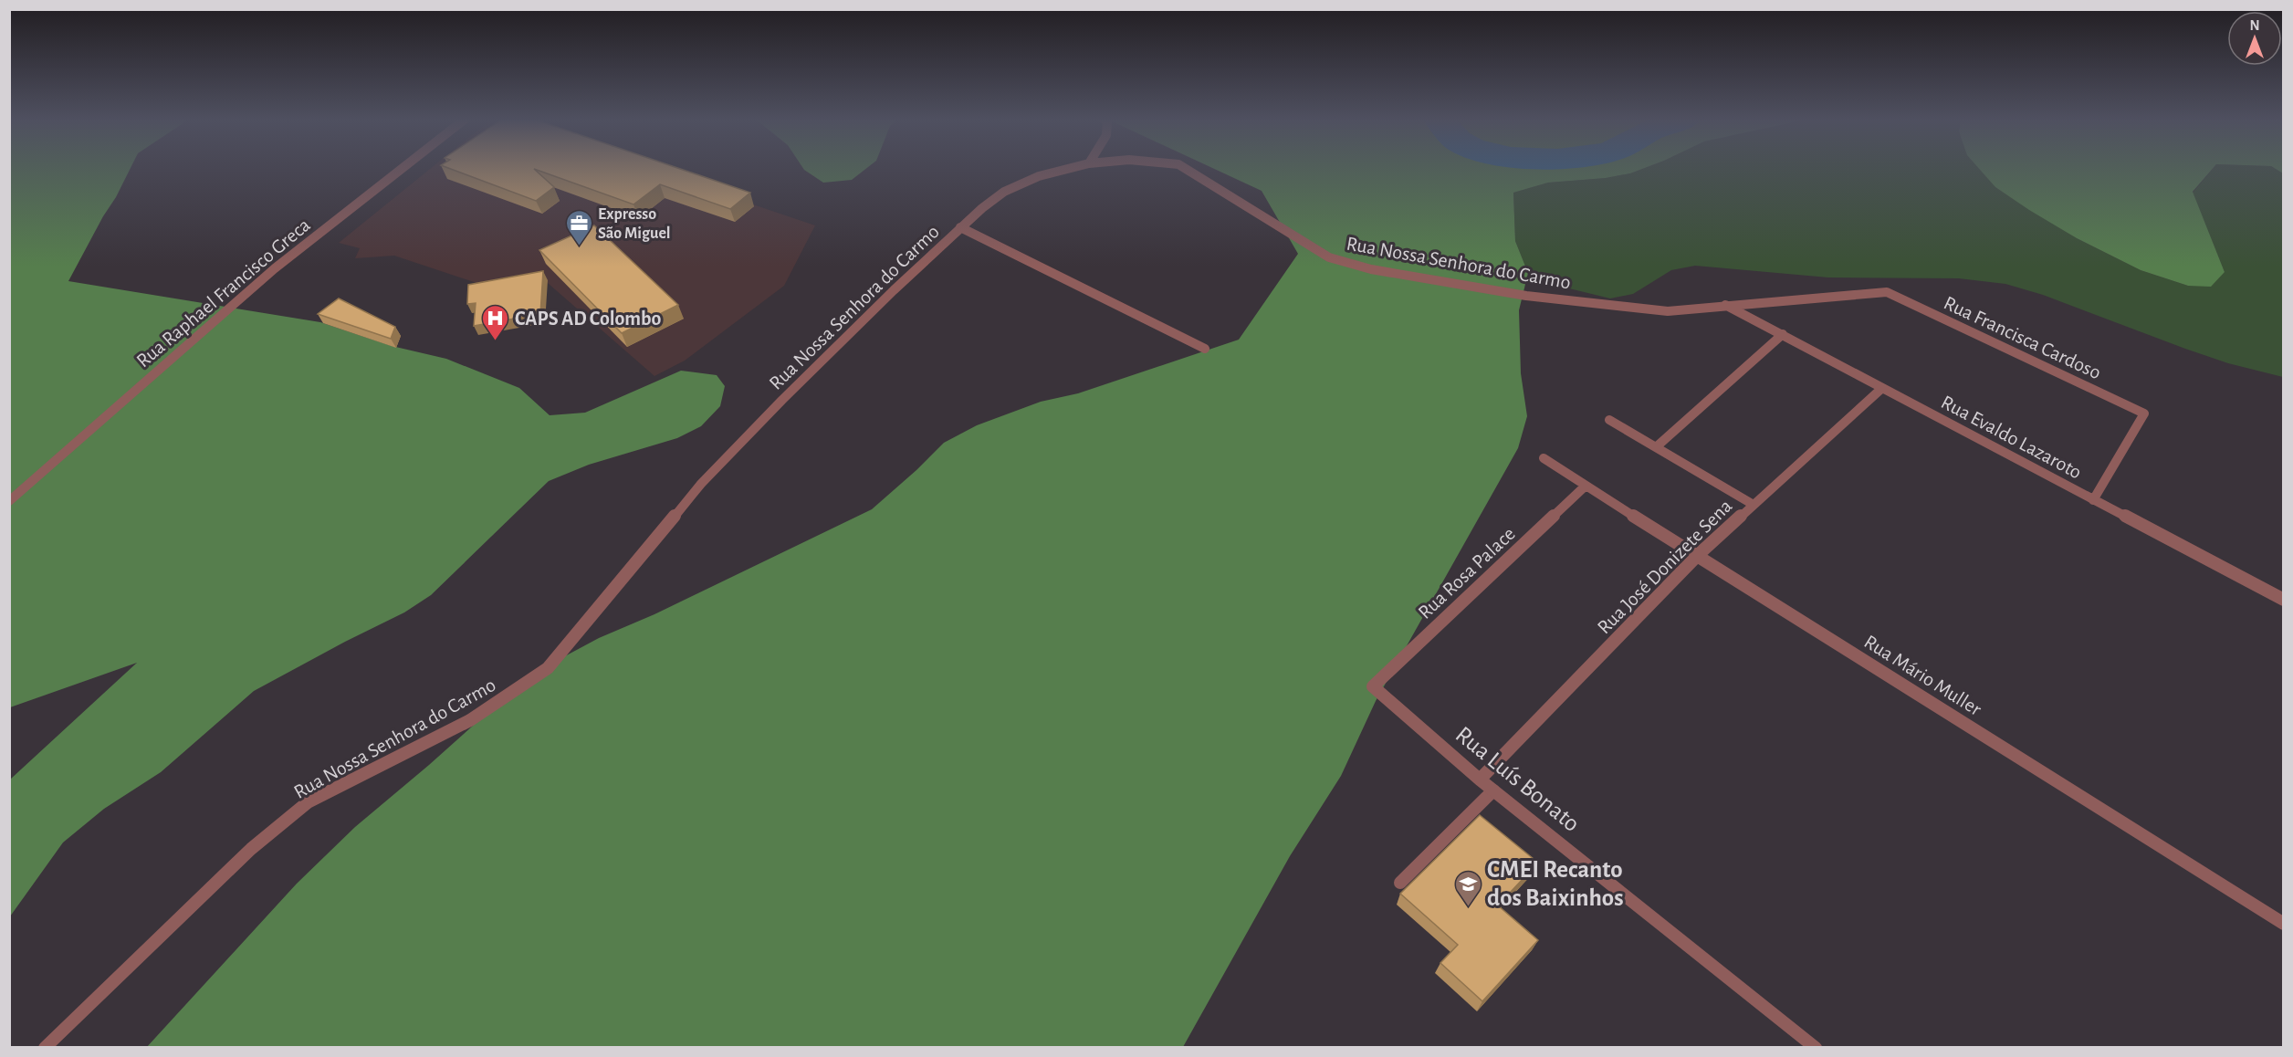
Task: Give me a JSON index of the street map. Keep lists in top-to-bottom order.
{
  "streets": {
    "street": [
      "Rua Nossa Senhora do Carmo",
      "Rua Raphael Francisco Greca",
      "Rua Francisca Cardoso",
      "Rua Evaldo Lazaroto",
      "Rua José Donizete Sena",
      "Rua Rosa Palace",
      "Rua Mário Muller",
      "Rua Luís Bonato"
    ]
  },
  "crossings": [
    ["Rua Nossa Senhora do Carmo", "Rua Francisca Cardoso"],
    ["Rua Nossa Senhora do Carmo", "Rua Evaldo Lazaroto"],
    ["Rua Francisca Cardoso", "Rua Evaldo Lazaroto"],
    ["Rua Evaldo Lazaroto", "Rua José Donizete Sena"],
    ["Rua José Donizete Sena", "Rua Mário Muller"],
    ["Rua José Donizete Sena", "Rua Luís Bonato"],
    ["Rua Rosa Palace", "Rua Mário Muller"],
    ["Rua Rosa Palace", "Rua Luís Bonato"]
  ],
  "places": {
    "office": ["Expresso São Miguel"],
    "hospital": ["CAPS AD Colombo"],
    "school or university": ["CMEI Recanto dos Baixinhos"]
  },
  "north": "top"
}
